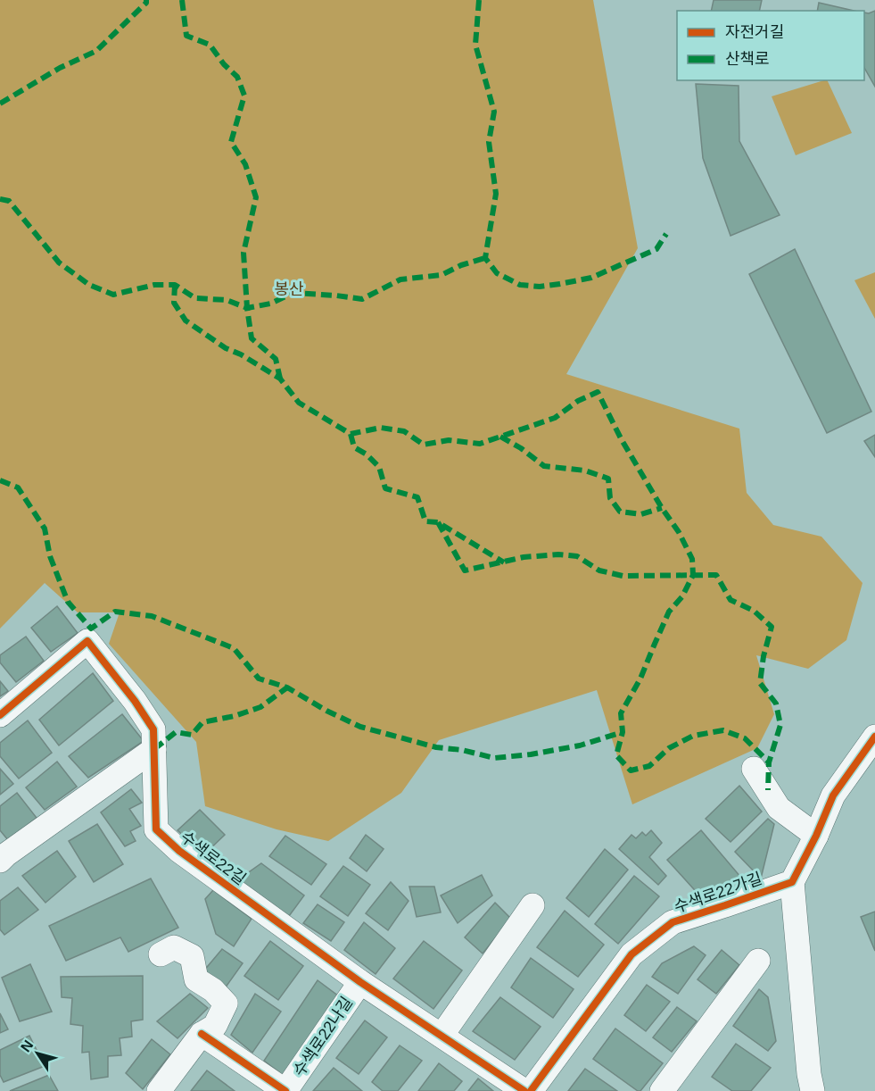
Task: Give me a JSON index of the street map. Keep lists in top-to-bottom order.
{
  "streets": {
    "street": ["수색로22길", "수색로22가길", "수색로22나길"]
  },
  "crossings": [
    ["수색로22길", "수색로22나길"]
  ],
  "parks": ["봉산"],
  "legend": ["자전거길", "산책로"],
  "north": "top left"
}
